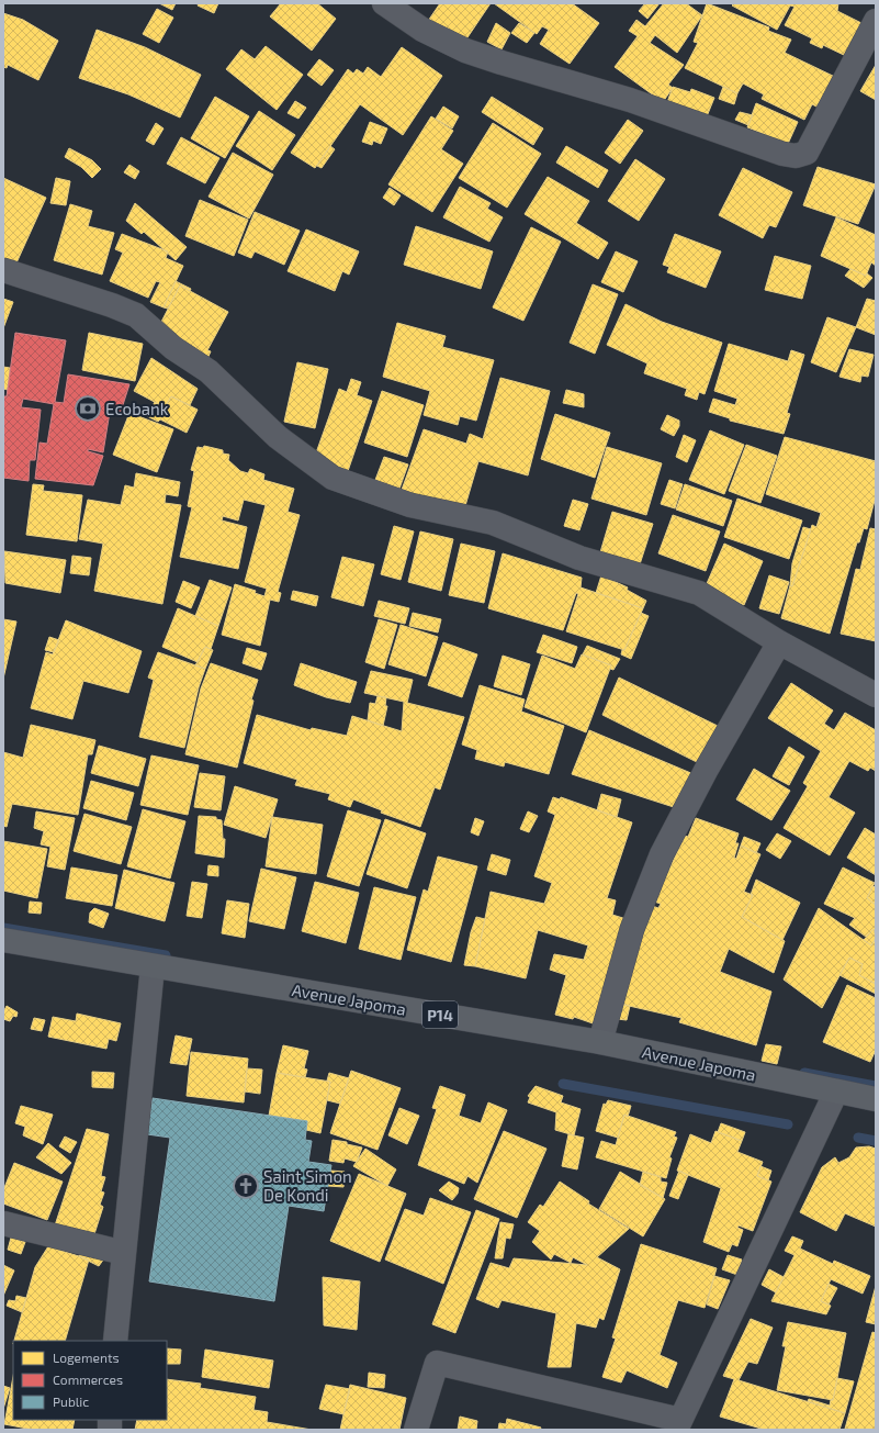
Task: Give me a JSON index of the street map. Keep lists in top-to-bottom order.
{
  "streets": {
    "main road": ["Avenue Japoma", "P14"]
  },
  "places": {
    "bank": ["Ecobank"],
    "church": ["Saint Simon De Kondi"]
  },
  "legend": ["Logements", "Commerces", "Public"]
}
